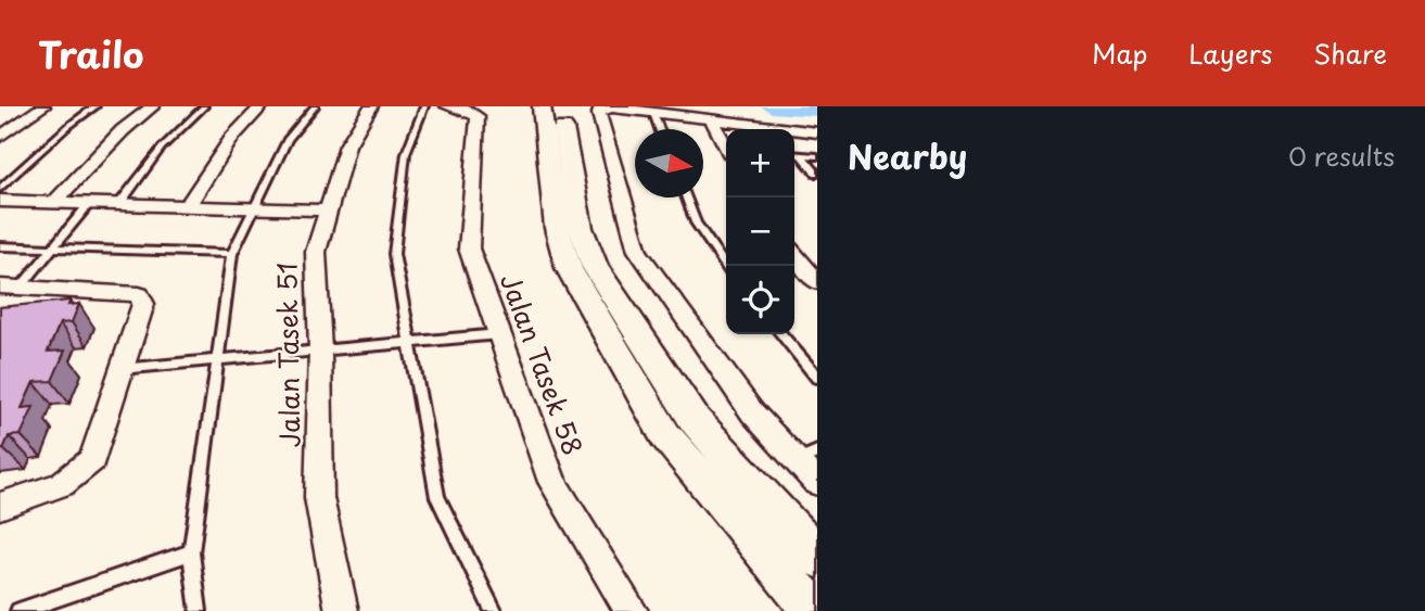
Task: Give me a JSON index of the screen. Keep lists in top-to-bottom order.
{
  "streets": {
    "street": ["Jalan Tasek 51", "Jalan Tasek 58"]
  },
  "north": "right",
  "page": {
    "header": "Trailo",
    "nav": ["Map", "Layers", "Share"],
    "heading": ["Nearby", "0 results"],
    "map_buttons": ["+", "−"]
  }
}
